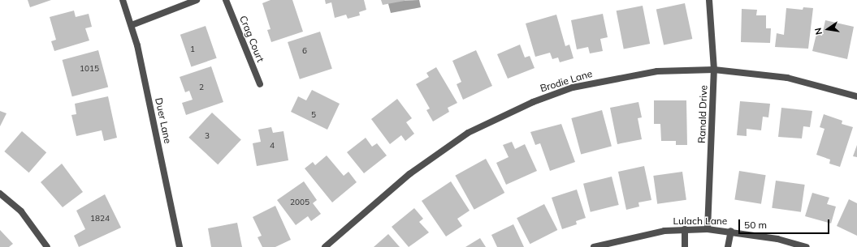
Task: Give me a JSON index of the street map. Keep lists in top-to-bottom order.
{
  "streets": {
    "street": [
      "Crag Court",
      "Brodie Lane",
      "Ranald Drive",
      "Duer Lane",
      "Lulach Lane"
    ]
  },
  "crossings": [
    ["Brodie Lane", "Ranald Drive"],
    ["Ranald Drive", "Lulach Lane"]
  ],
  "house_numbers": [
    "1",
    "6",
    "1015",
    "2",
    "5",
    "3",
    "4",
    "2005",
    "1824"
  ],
  "scale_bar": "50 m",
  "north": "left"
}
